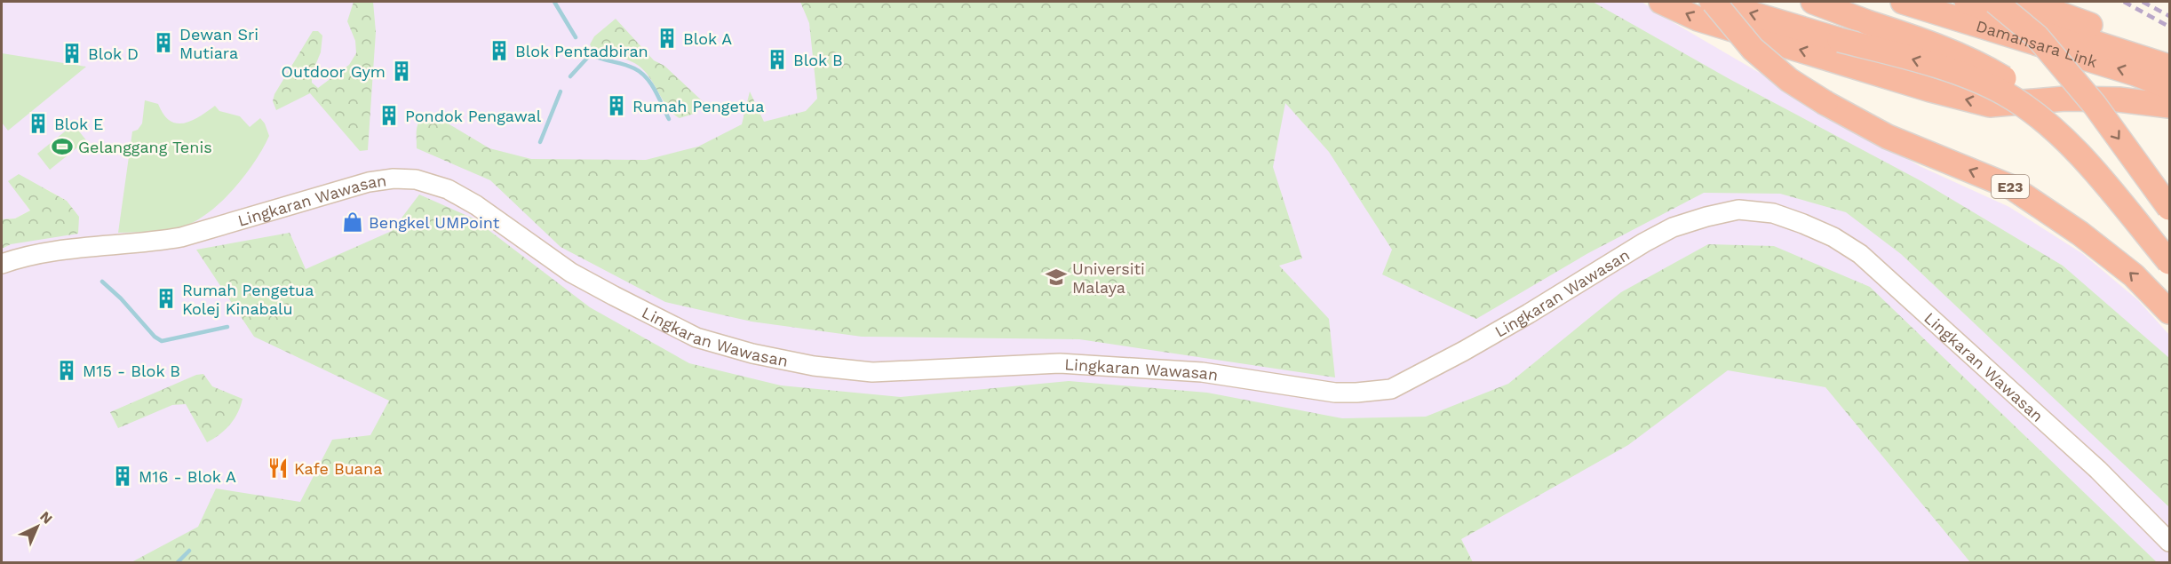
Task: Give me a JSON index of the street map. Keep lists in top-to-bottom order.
{
  "streets": {
    "highway": ["Damansara Link", "E23"],
    "street": ["Lingkaran Wawasan"]
  },
  "places": {
    "building": [
      "Blok A",
      "Dewan Sri Mutiara",
      "Blok Pentadbiran",
      "Blok D",
      "Blok B",
      "Outdoor Gym",
      "Rumah Pengetua",
      "Pondok Pengawal",
      "Blok E",
      "Rumah Pengetua Kolej Kinabalu",
      "M15 - Blok B",
      "M16 - Blok A"
    ],
    "sports": ["Gelanggang Tenis"],
    "shop": ["Bengkel UMPoint"],
    "school or university": ["Universiti Malaya"],
    "restaurant": ["Kafe Buana"]
  },
  "north": "top right"
}
